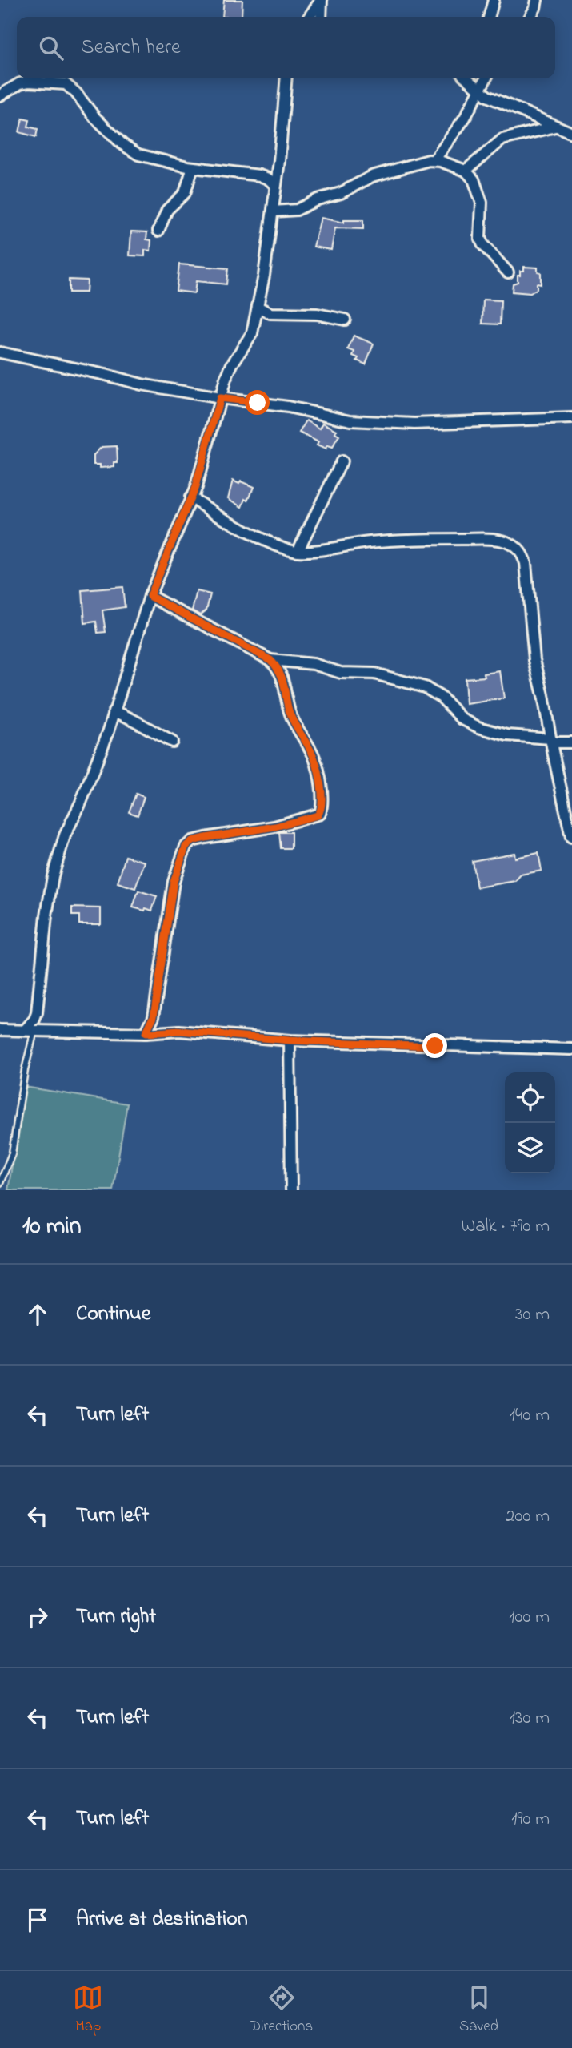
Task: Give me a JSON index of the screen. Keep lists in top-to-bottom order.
{
  "page": {
    "search": "Search here",
    "heading": ["10 min", "Walk · 790 m"],
    "list": [
      ["Continue", "30 m"],
      ["Turn left", "140 m"],
      ["Turn left", "200 m"],
      ["Turn right", "100 m"],
      ["Turn left", "130 m"],
      ["Turn left", "190 m"],
      "Arrive at destination"
    ],
    "nav": ["Map", "Directions", "Saved"]
  }
}
